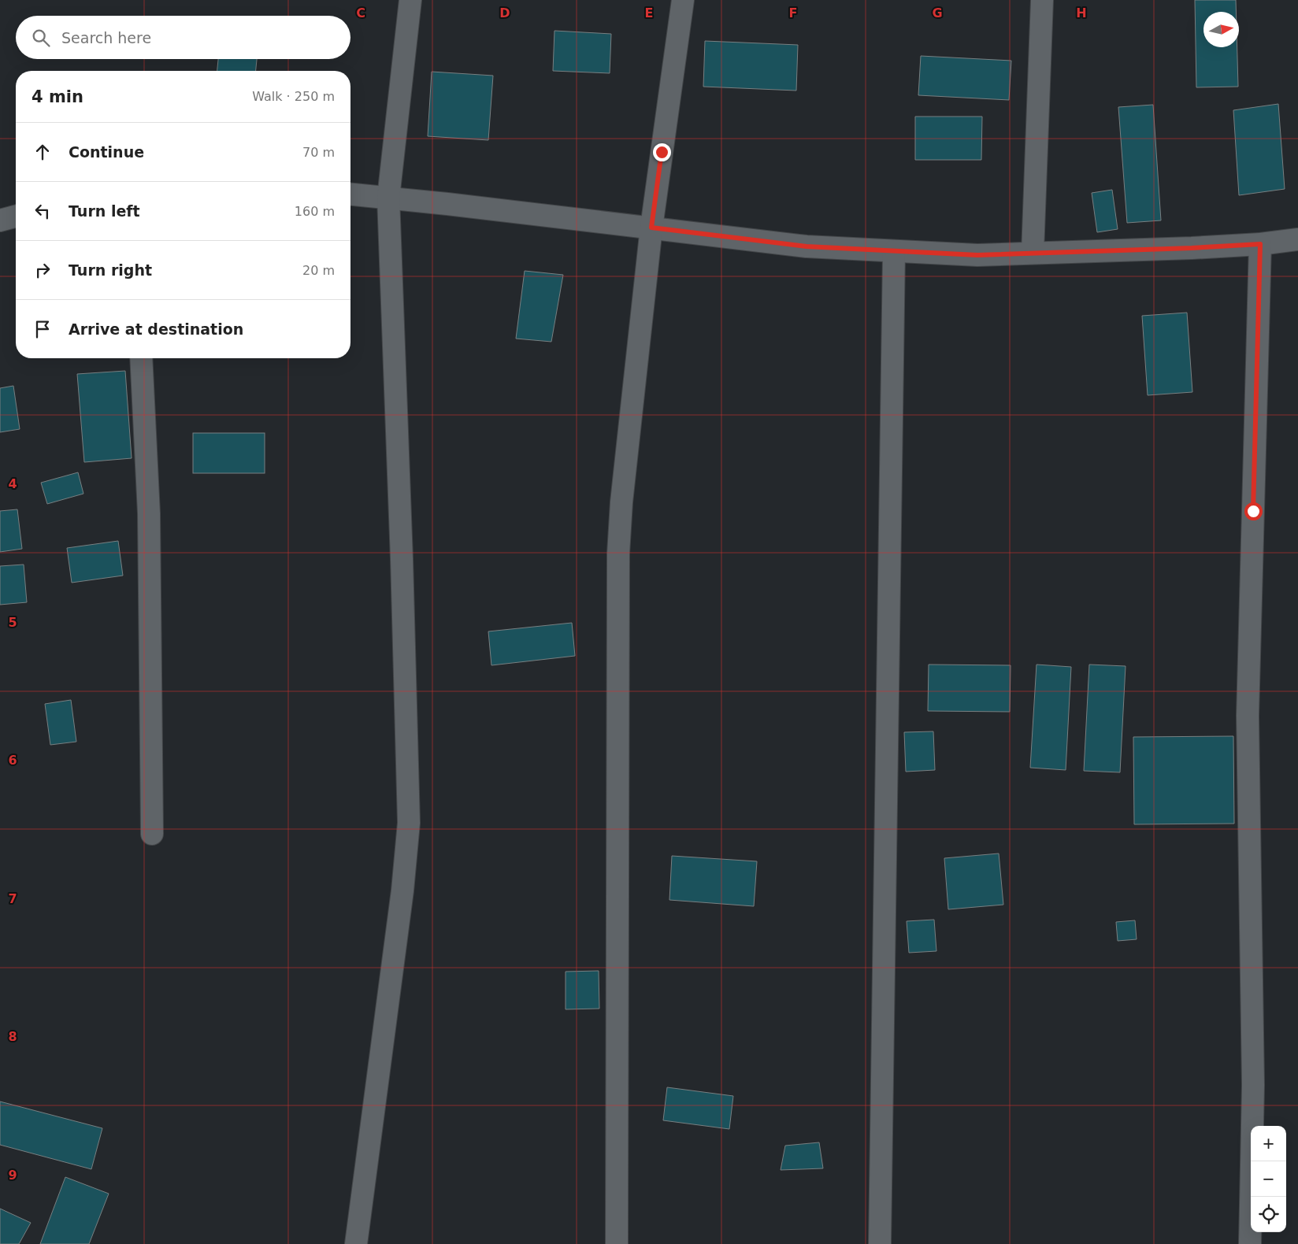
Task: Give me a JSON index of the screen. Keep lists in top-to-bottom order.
{
  "north": "right",
  "page": {
    "search": "Search here",
    "heading": ["4 min", "Walk · 250 m"],
    "list": [
      ["Continue", "70 m"],
      ["Turn left", "160 m"],
      ["Turn right", "20 m"],
      "Arrive at destination"
    ],
    "map_buttons": ["+", "−"]
  },
  "grid": {
    "columns": [
      "C",
      "D",
      "E",
      "F",
      "G",
      "H"
    ],
    "rows": [
      "4",
      "5",
      "6",
      "7",
      "8",
      "9"
    ]
  }
}
